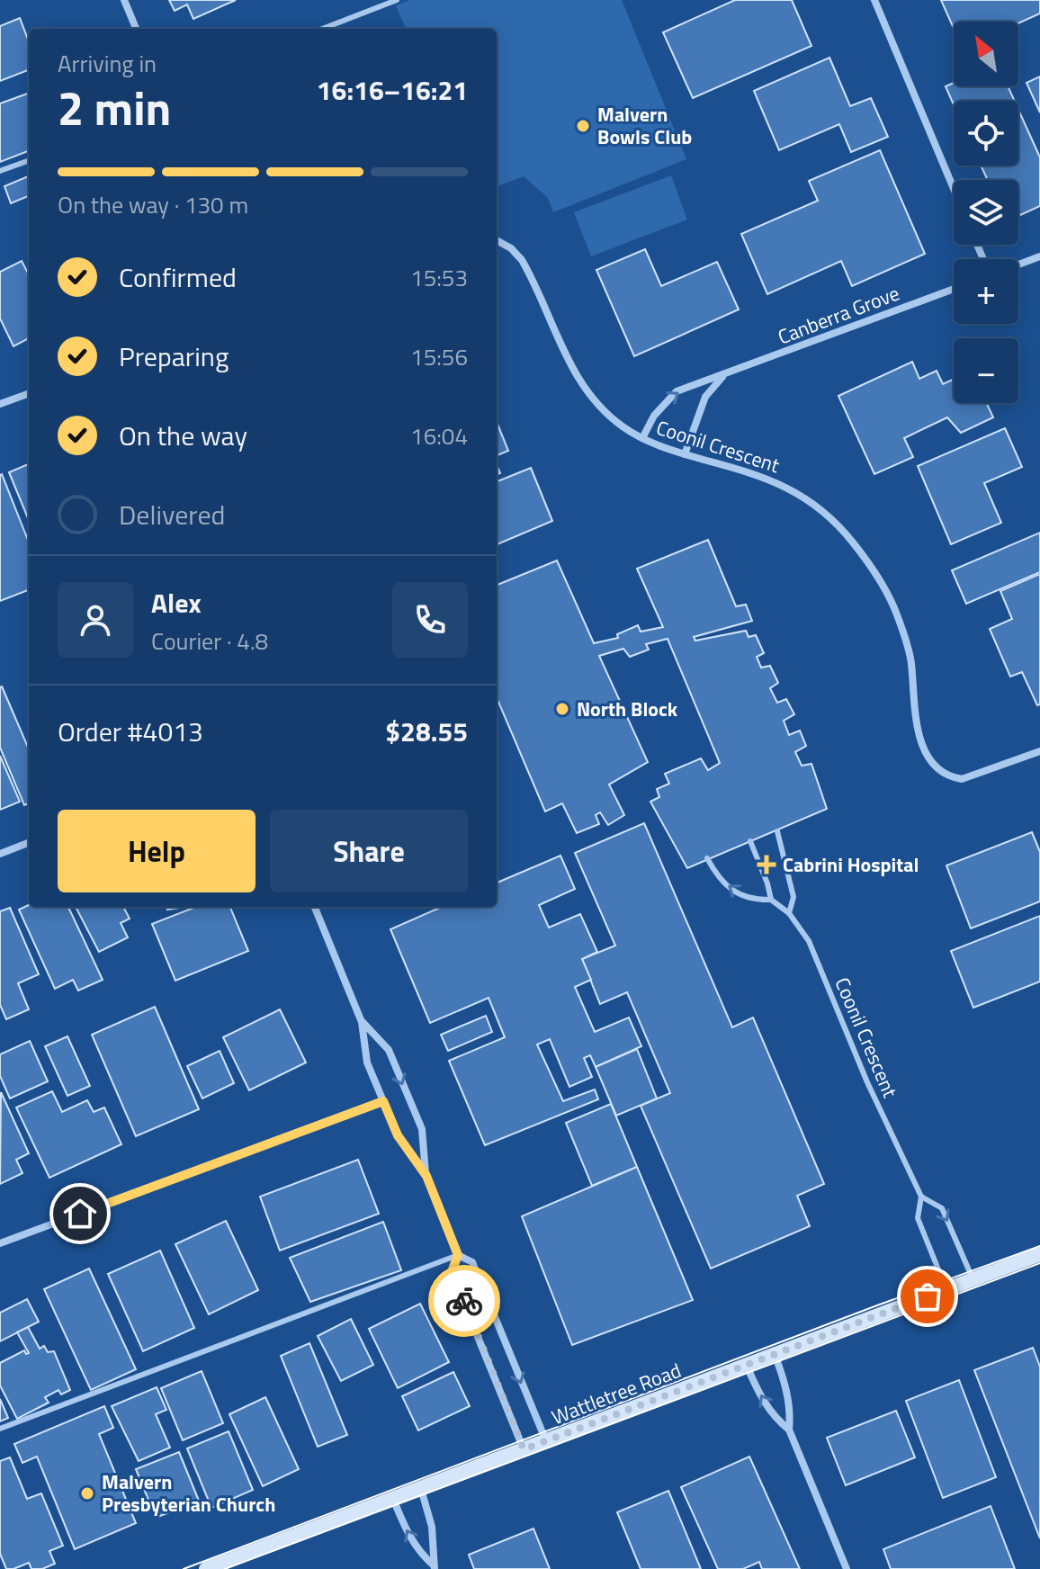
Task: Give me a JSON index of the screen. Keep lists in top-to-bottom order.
{
  "streets": {
    "main road": ["Wattletree Road"],
    "street": ["Canberra Grove", "Coonil Crescent"]
  },
  "crossings": [
    ["Canberra Grove", "Coonil Crescent"],
    ["Coonil Crescent", "Wattletree Road"]
  ],
  "places": {
    "other": ["Malvern Bowls Club", "North Block", "Malvern Presbyterian Church"],
    "health": ["Cabrini Hospital"]
  },
  "north": "top left",
  "page": {
    "map_buttons": ["+", "−"],
    "heading": ["2 min", "Arriving in", "16:16–16:21"],
    "panel": [
      "Alex",
      "Courier · 4.8",
      "Order #4013",
      "$28.55"
    ],
    "bar": "On the way · 130 m",
    "list": [
      ["Confirmed", "15:53"],
      ["Preparing", "15:56"],
      ["On the way", "16:04"],
      "Delivered"
    ],
    "buttons": ["Help", "Share"]
  }
}
